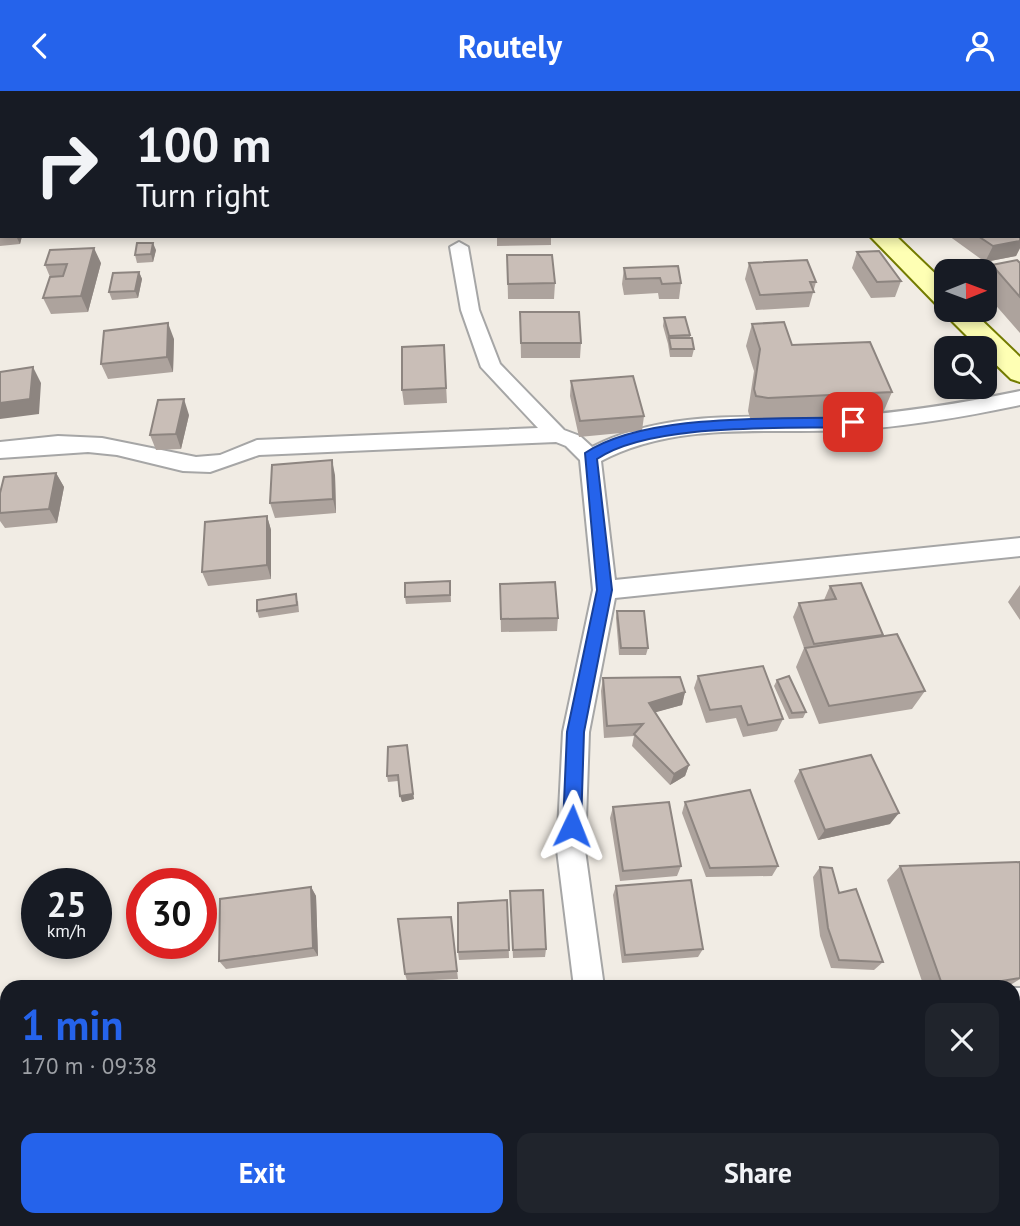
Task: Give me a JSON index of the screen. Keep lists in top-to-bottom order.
{
  "north": "right",
  "page": {
    "header": "Routely",
    "turn": ["100 m", "Turn right"],
    "speed": "25 km/h",
    "limit": "30",
    "heading": ["1 min", "170 m · 09:38"],
    "buttons": ["Exit", "Share"]
  }
}
